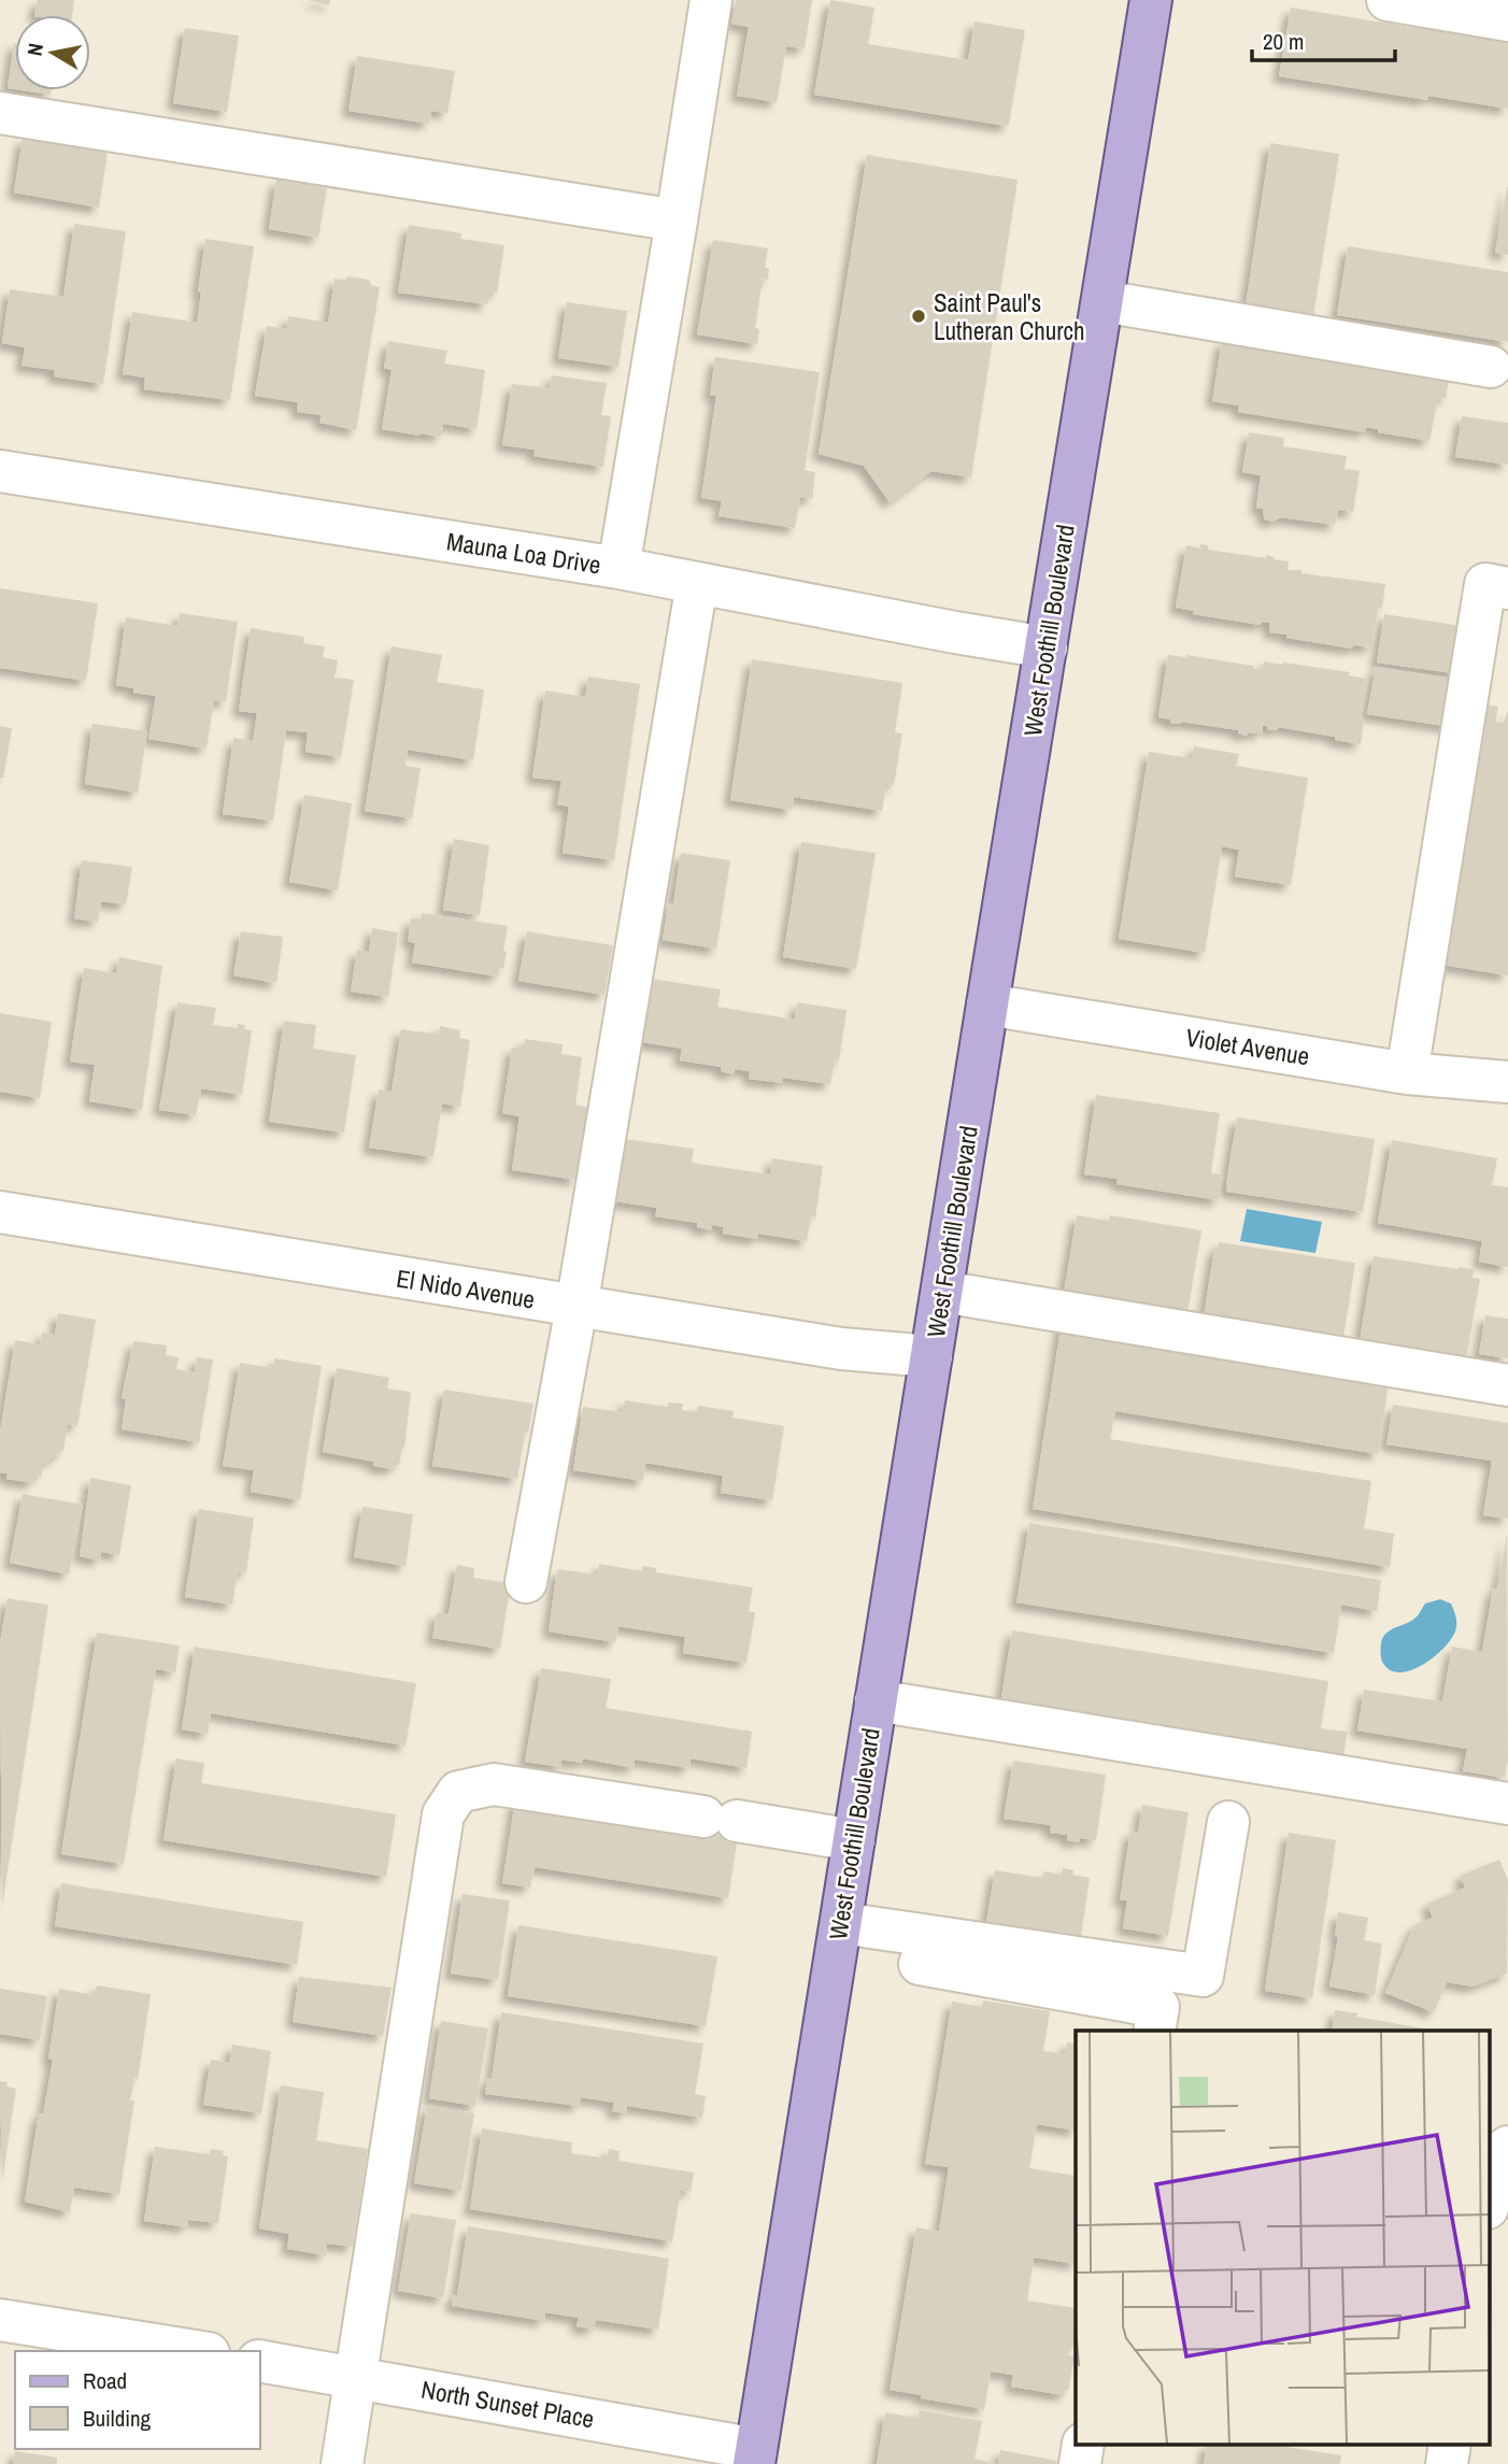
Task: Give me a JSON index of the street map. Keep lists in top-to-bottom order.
{
  "streets": {
    "main road": ["West Foothill Boulevard"],
    "street": [
      "Mauna Loa Drive",
      "Violet Avenue",
      "El Nido Avenue",
      "North Sunset Place"
    ]
  },
  "crossings": [
    ["Mauna Loa Drive", "West Foothill Boulevard"],
    ["West Foothill Boulevard", "Violet Avenue"],
    ["West Foothill Boulevard", "El Nido Avenue"],
    ["West Foothill Boulevard", "North Sunset Place"]
  ],
  "places": ["Saint Paul's Lutheran Church"],
  "legend": ["Road", "Building"],
  "scale_bar": "20 m",
  "north": "left"
}
